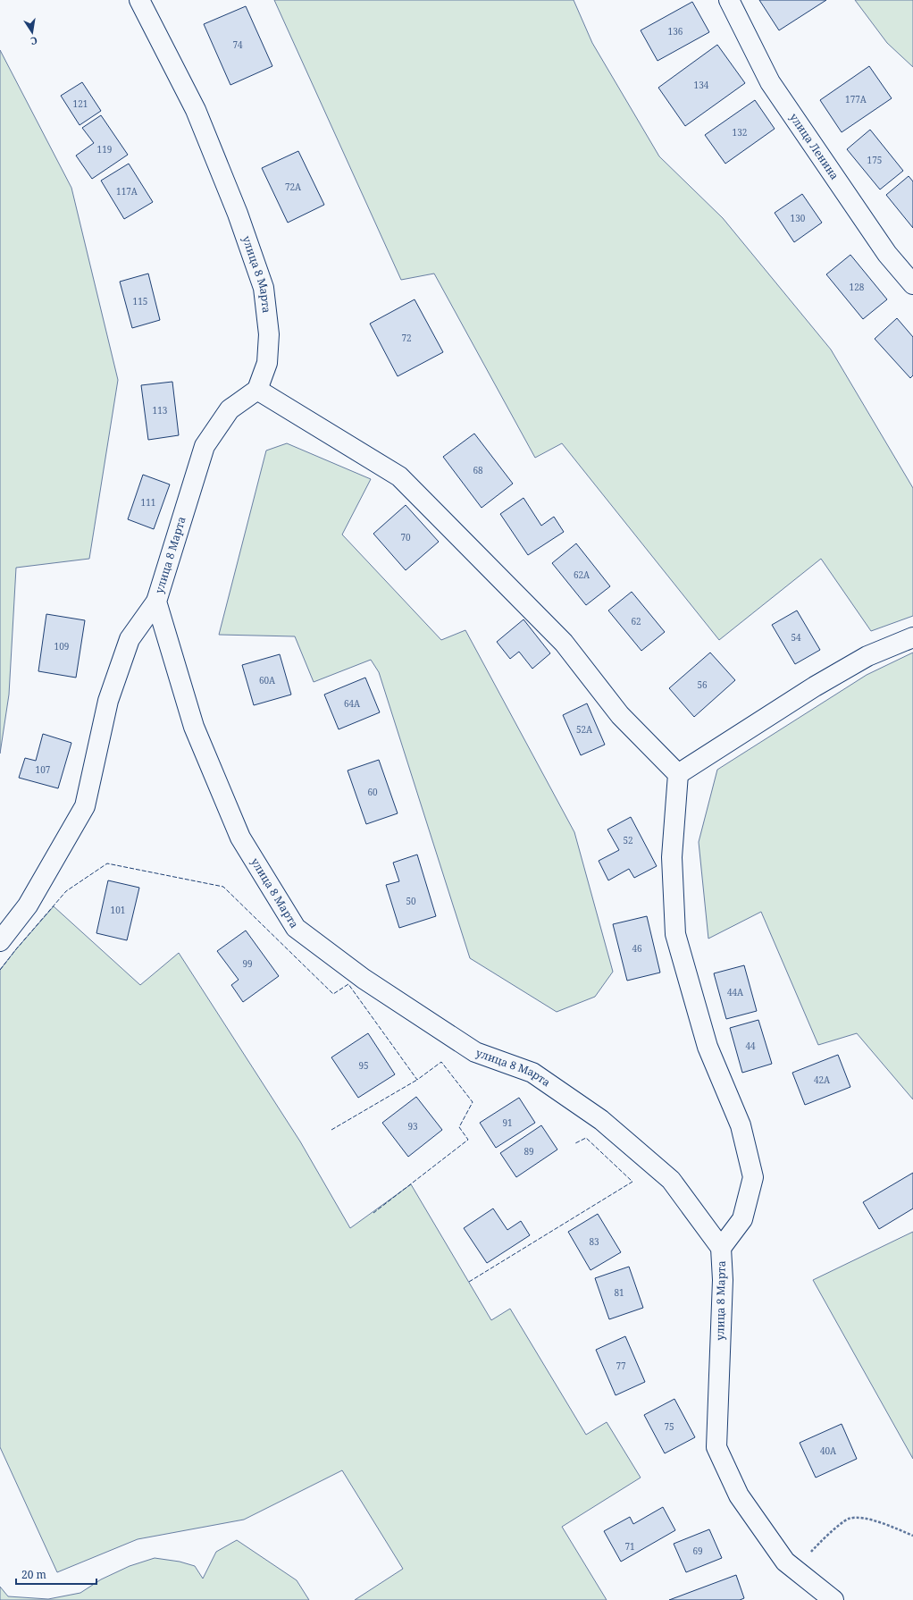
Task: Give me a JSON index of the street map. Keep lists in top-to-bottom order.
{
  "streets": {
    "street": ["улица Ленина", "улица 8 Марта"]
  },
  "house_numbers": [
    "136",
    "74",
    "134",
    "177А",
    "121",
    "132",
    "119",
    "175",
    "72А",
    "117А",
    "130",
    "128",
    "115",
    "72",
    "113",
    "68",
    "111",
    "70",
    "62А",
    "62",
    "54",
    "109",
    "60А",
    "56",
    "64А",
    "52А",
    "107",
    "60",
    "52",
    "50",
    "101",
    "46",
    "99",
    "44А",
    "44",
    "95",
    "42А",
    "91",
    "93",
    "89",
    "83",
    "81",
    "77",
    "75",
    "40А",
    "71",
    "69"
  ],
  "scale_bar": "20 m",
  "north": "bottom"
}
